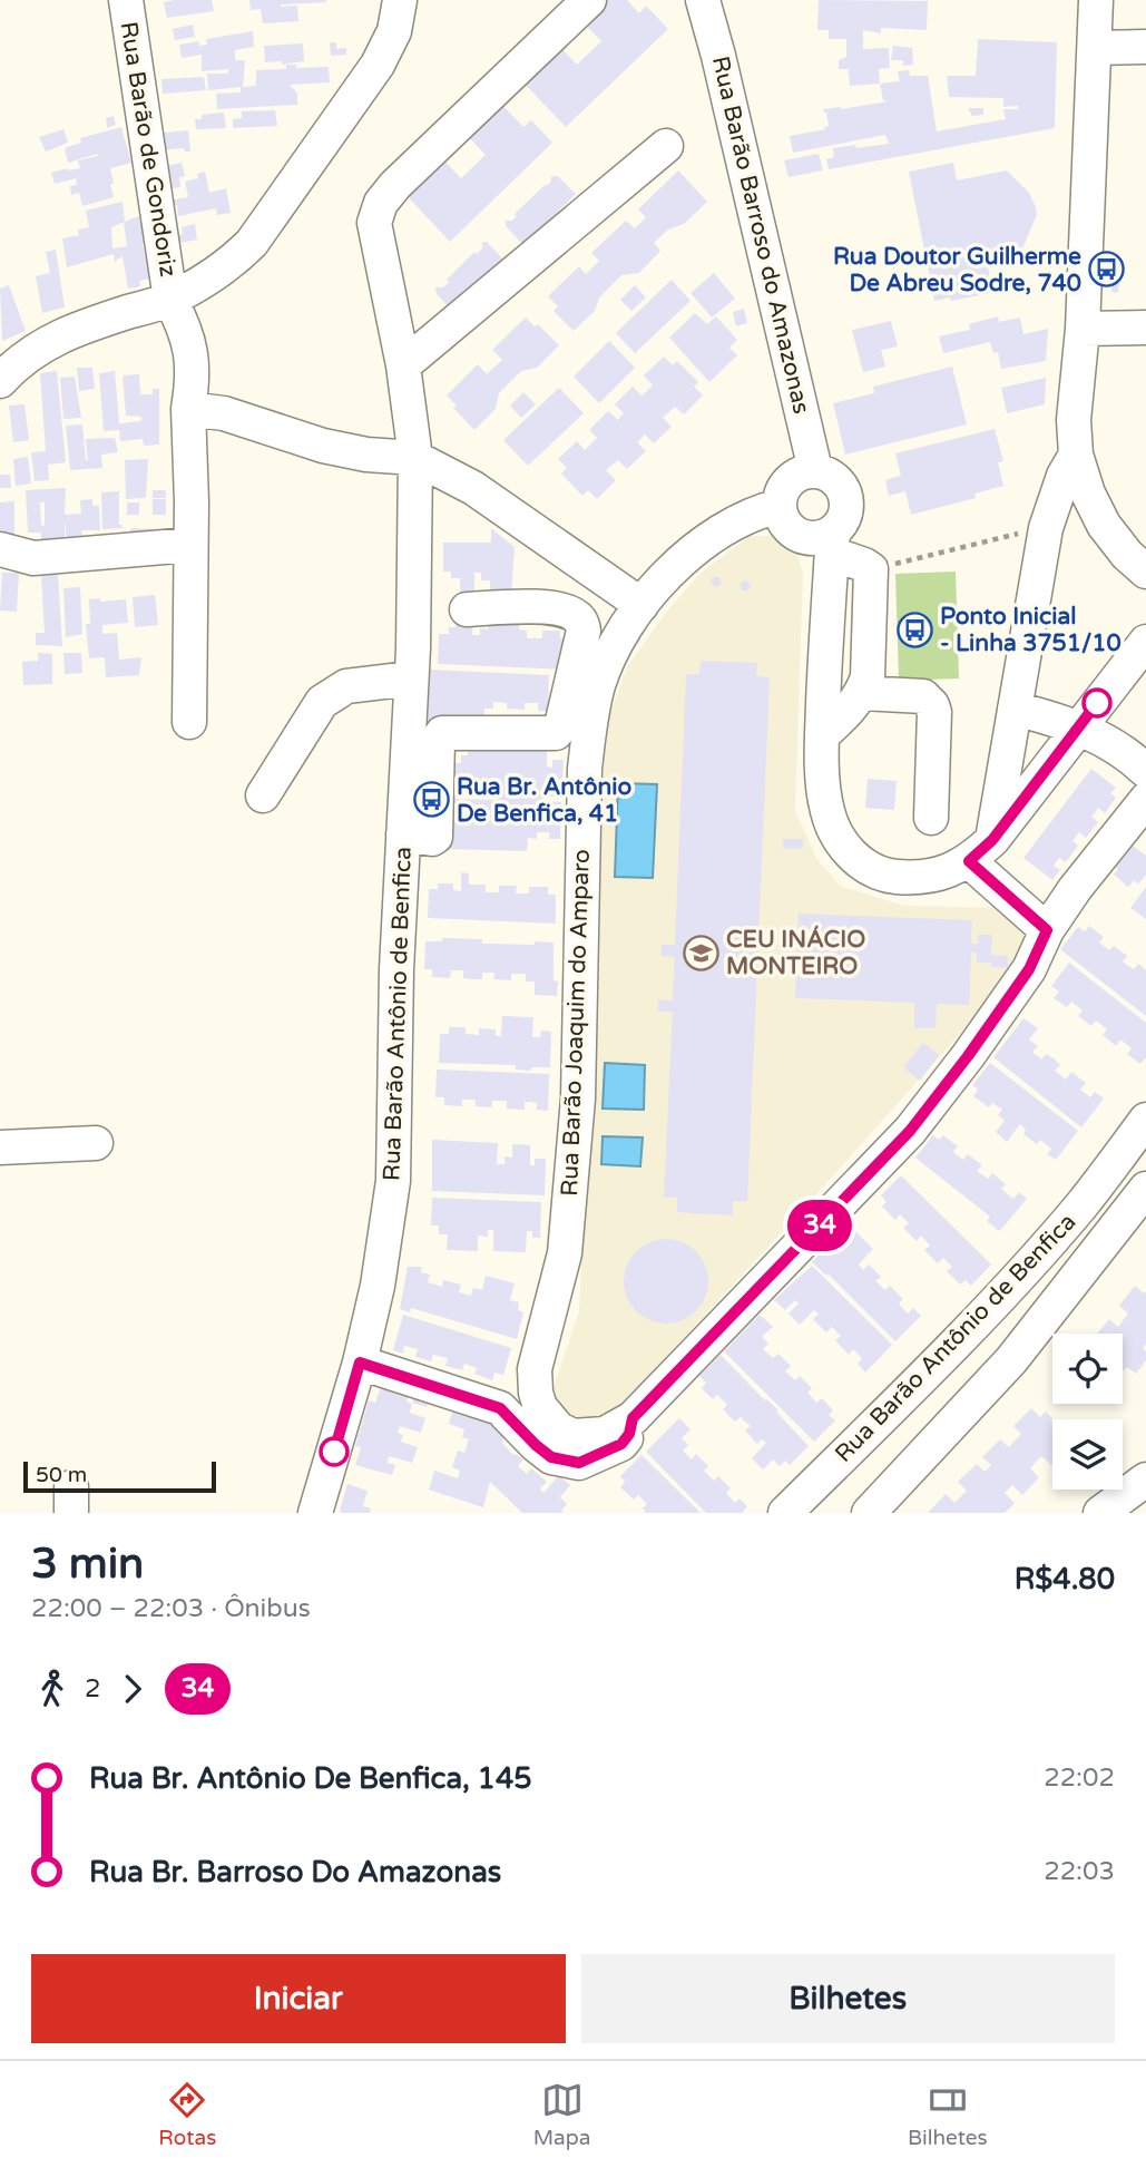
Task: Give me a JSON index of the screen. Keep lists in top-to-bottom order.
{
  "streets": {
    "street": [
      "Rua Barão de Gondoriz",
      "Rua Barão Barroso do Amazonas",
      "Rua Barão Antônio de Benfica",
      "Rua Barão Joaquim do Amparo"
    ]
  },
  "crossings": [
    ["Rua Barão Barroso do Amazonas", "Rua Barão Joaquim do Amparo"]
  ],
  "places": {
    "bus stop": ["Rua Doutor Guilherme De Abreu Sodre, 740", "Ponto Inicial - Linha 3751/10", "Rua Br. Antônio De Benfica, 41"],
    "school or university": ["CEU INÁCIO MONTEIRO"]
  },
  "lines": ["bus line 34"],
  "scale_bar": "50 m",
  "page": {
    "on_map": "34",
    "scale": "50 m",
    "heading": ["3 min", "22:00 – 22:03 · Ônibus", "R$4.80"],
    "legs": ["2", "34"],
    "list": [
      {
        "name": "Rua Br. Antônio De Benfica, 145",
        "value": "22:02"
      },
      {
        "name": "Rua Br. Barroso Do Amazonas",
        "value": "22:03"
      }
    ],
    "buttons": ["Iniciar", "Bilhetes"],
    "tabs": ["Rotas", "Mapa", "Bilhetes"]
  }
}
